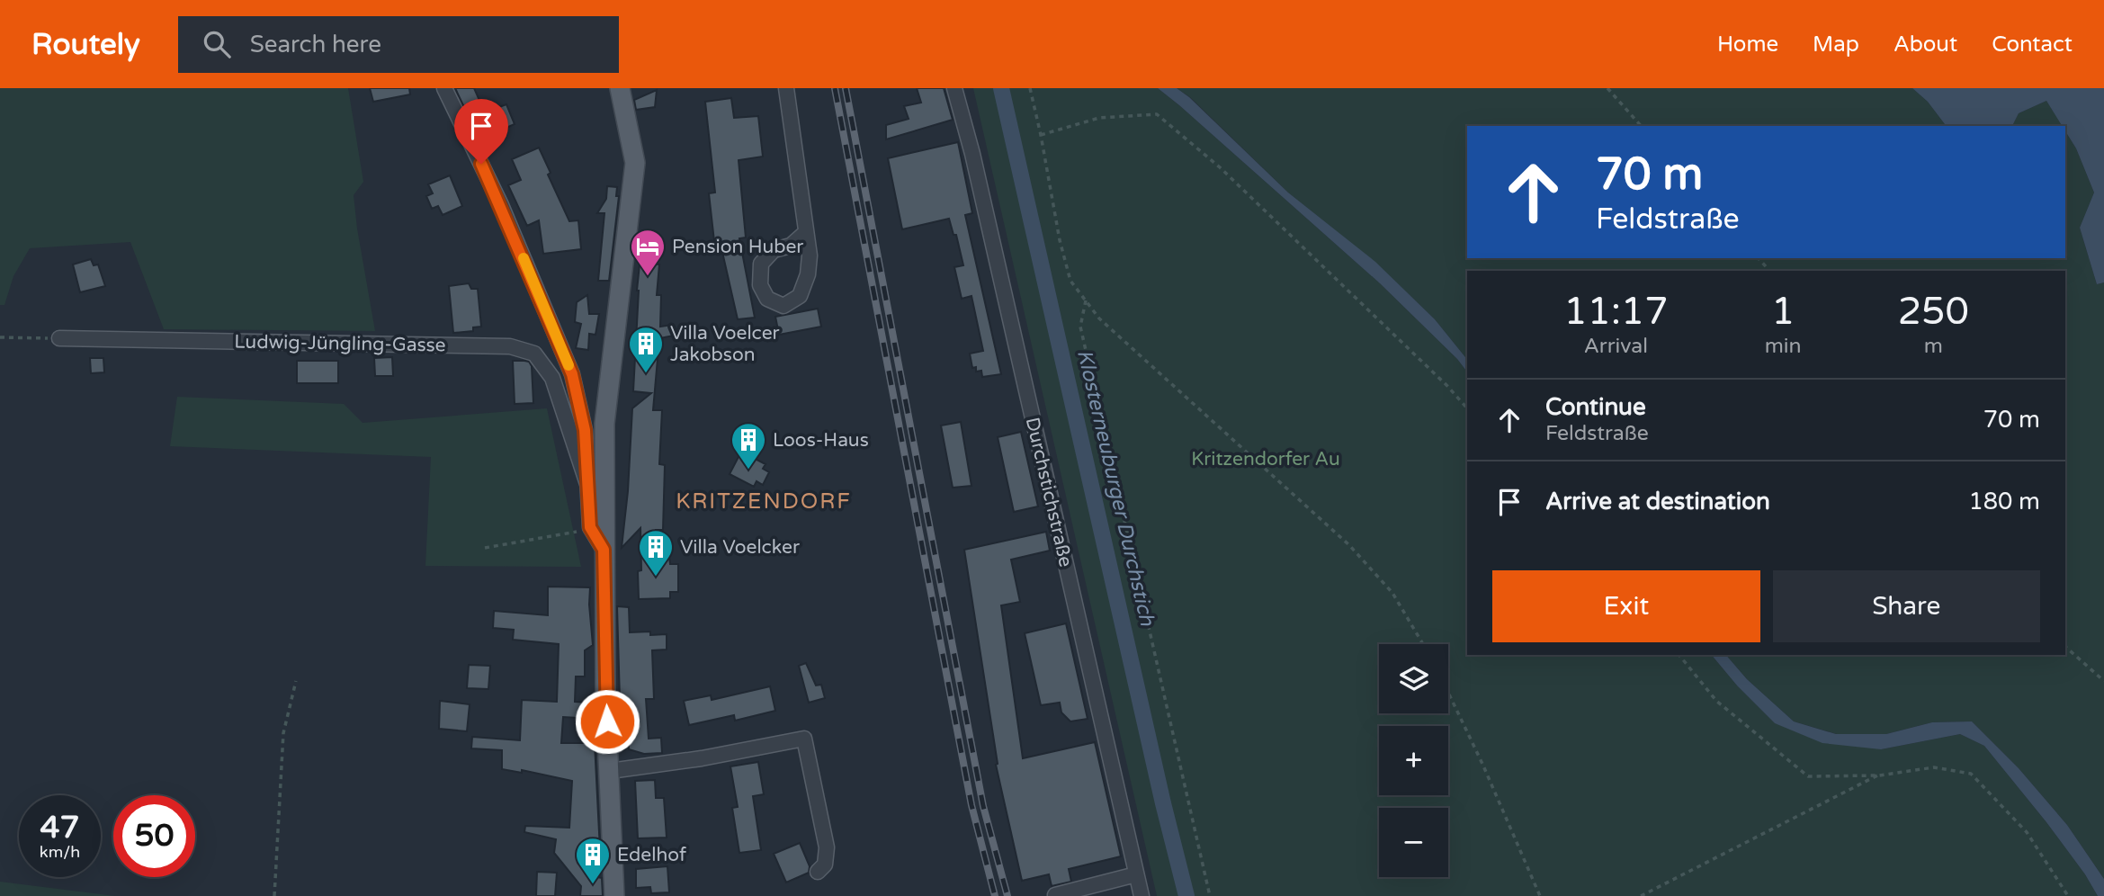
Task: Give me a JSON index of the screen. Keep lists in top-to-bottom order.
{
  "streets": {
    "street": ["Ludwig-Jüngling-Gasse", "Durchstichstraße"]
  },
  "districts": ["KRITZENDORF"],
  "water": ["Klosterneuburger Durchstich"],
  "parks": ["Kritzendorfer Au"],
  "places": {
    "hotel": ["Pension Huber"],
    "building": [
      "Villa Voelcer Jakobson",
      "Loos-Haus",
      "Villa Voelcker",
      "Edelhof"
    ]
  },
  "page": {
    "header": "Routely",
    "search": "Search here",
    "nav": [
      "Home",
      "Map",
      "About",
      "Contact"
    ],
    "turn": ["70 m", "Feldstraße"],
    "eta": [
      "11:17",
      "Arrival",
      "1",
      "min",
      "250",
      "m"
    ],
    "list": [
      {
        "name": "Continue",
        "note": "Feldstraße",
        "value": "70 m"
      },
      {
        "name": "Arrive at destination",
        "value": "180 m"
      }
    ],
    "buttons": ["Exit", "Share"],
    "map_buttons": ["+", "−"],
    "speed": "47 km/h",
    "limit": "50"
  }
}
